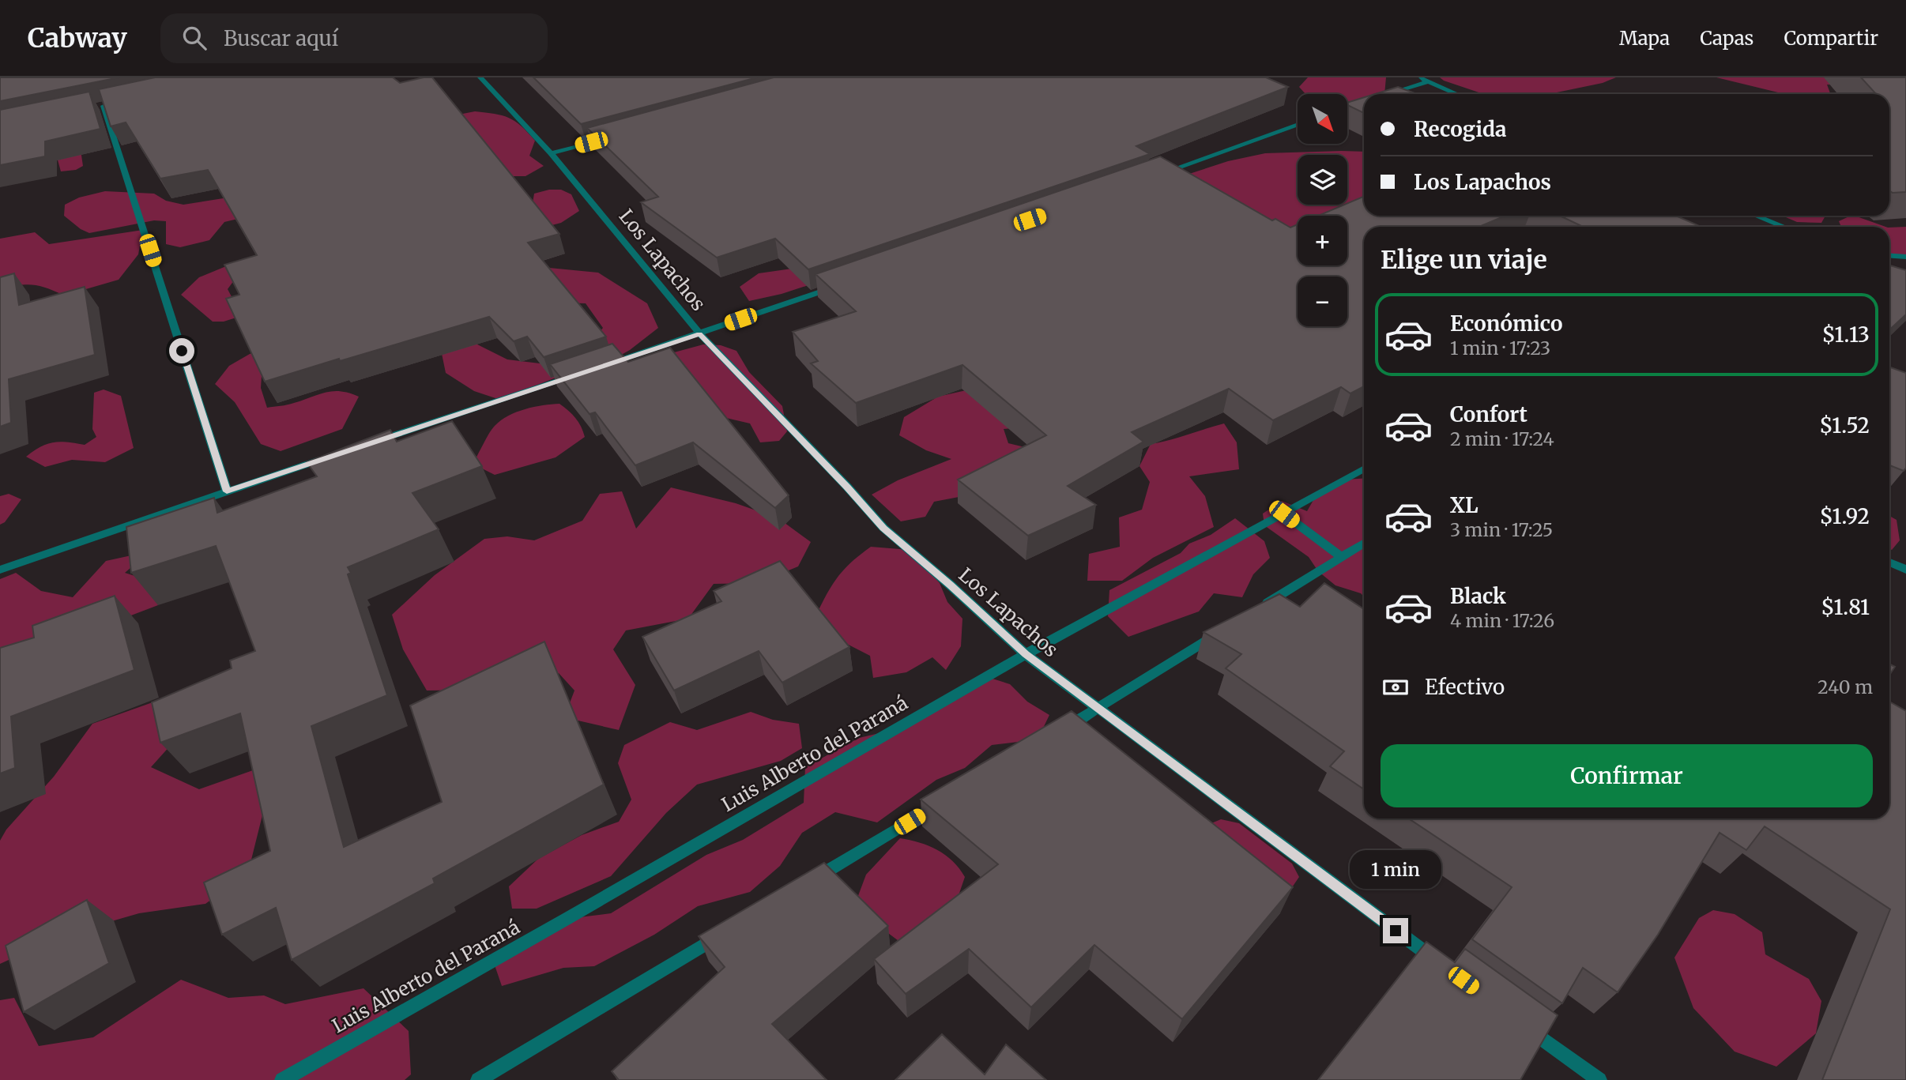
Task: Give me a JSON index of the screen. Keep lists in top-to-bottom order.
{
  "streets": {
    "street": ["Los Lapachos", "Luis Alberto del Paraná"]
  },
  "crossings": [
    ["Los Lapachos", "Luis Alberto del Paraná"]
  ],
  "north": "bottom right",
  "page": {
    "header": "Cabway",
    "search": "Buscar aquí",
    "nav": ["Mapa", "Capas", "Compartir"],
    "map_buttons": ["+", "−"],
    "banner": ["Recogida", "Los Lapachos"],
    "heading": "Elige un viaje",
    "list": [
      {
        "name": "Económico",
        "note": "1 min · 17:23",
        "value": "$1.13"
      },
      {
        "name": "Confort",
        "note": "2 min · 17:24",
        "value": "$1.52"
      },
      {
        "name": "XL",
        "note": "3 min · 17:25",
        "value": "$1.92"
      },
      {
        "name": "Black",
        "note": "4 min · 17:26",
        "value": "$1.81"
      }
    ],
    "pay": ["Efectivo", "240 m"],
    "buttons": "Confirmar",
    "bubble": "1 min"
  }
}
